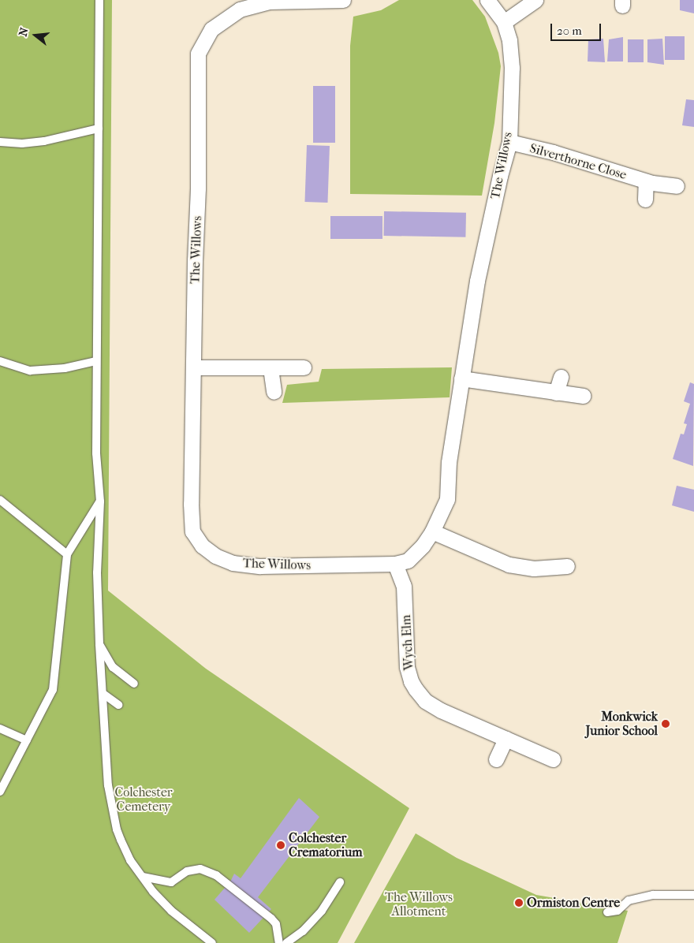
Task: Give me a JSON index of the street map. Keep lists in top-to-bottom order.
{
  "streets": {
    "street": ["Silverthorne Close", "The Willows", "Wych Elm"]
  },
  "crossings": [
    ["Silverthorne Close", "The Willows"],
    ["The Willows", "Wych Elm"]
  ],
  "parks": ["Colchester Cemetery", "The Willows Allotment"],
  "places": ["Monkwick Junior School", "Colchester Crematorium", "Ormiston Centre"],
  "scale_bar": "20 m",
  "north": "left"
}
